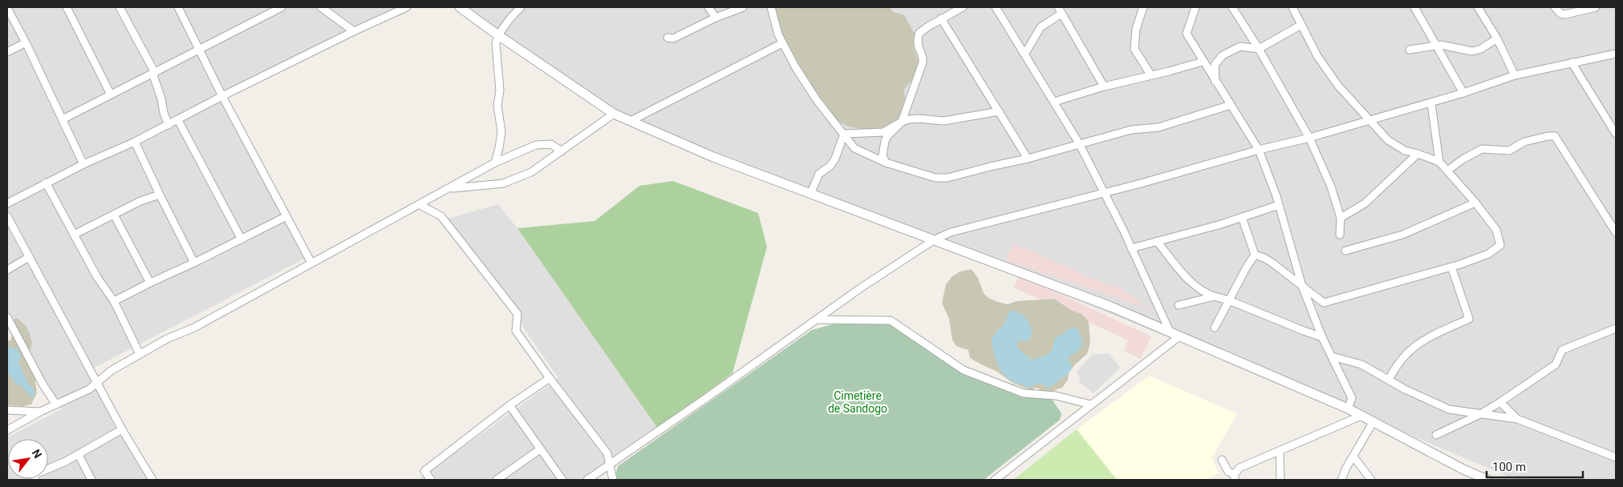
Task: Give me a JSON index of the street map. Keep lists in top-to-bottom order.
{
  "parks": ["Cimetière de Sandogo"],
  "scale_bar": "100 m",
  "north": "top right"
}
